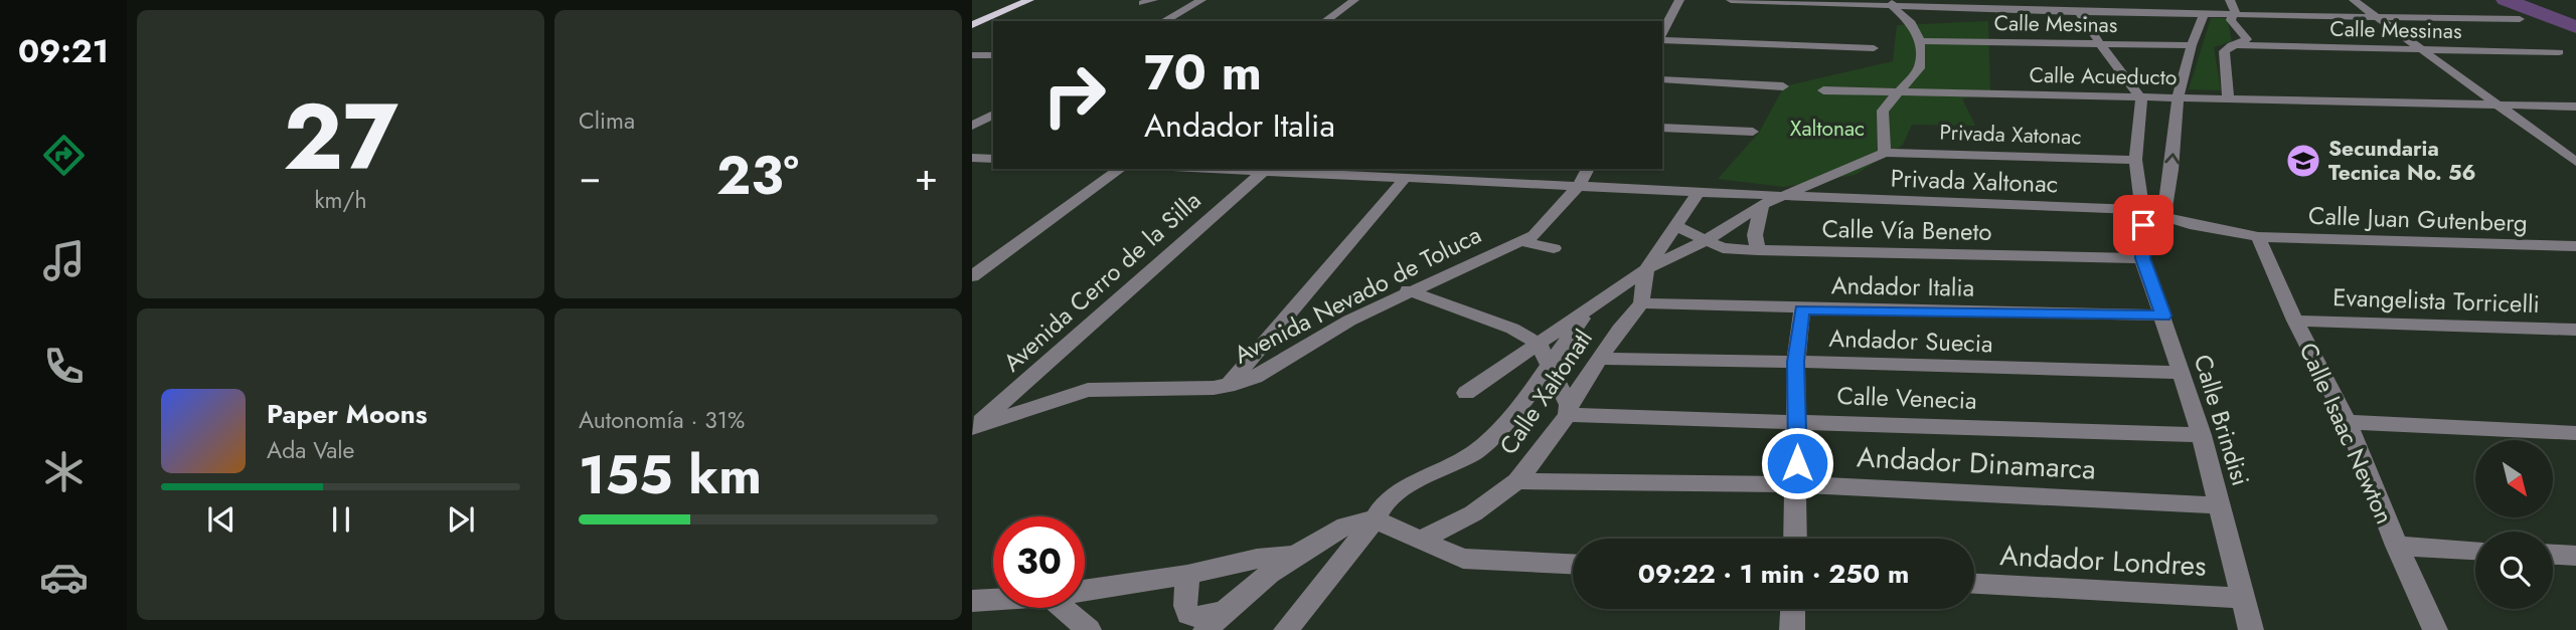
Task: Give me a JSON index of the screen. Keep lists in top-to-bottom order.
{
  "streets": {
    "street": [
      "Calle Mesinas",
      "Calle Messinas",
      "Calle Acueducto",
      "Privada Xatonac",
      "Privada Xaltonac",
      "Calle Juan Gutenberg",
      "Calle Vía Beneto",
      "Avenida Cerro de la Silla",
      "Andador Italia",
      "Avenida Nevado de Toluca",
      "Evangelista Torricelli",
      "Andador Suecia",
      "Calle Xaltonatl",
      "Calle Venecia",
      "Calle Brindisi",
      "Calle Isaac Newton",
      "Andador Dinamarca",
      "Andador Londres"
    ]
  },
  "crossings": [
    ["Calle Acueducto", "Calle Brindisi"],
    ["Privada Xatonac", "Calle Brindisi"],
    ["Privada Xaltonac", "Calle Brindisi"],
    ["Calle Juan Gutenberg", "Calle Isaac Newton"],
    ["Calle Vía Beneto", "Calle Xaltonatl"],
    ["Calle Vía Beneto", "Calle Brindisi"],
    ["Avenida Cerro de la Silla", "Avenida Nevado de Toluca"],
    ["Andador Italia", "Calle Xaltonatl"],
    ["Andador Italia", "Calle Brindisi"],
    ["Evangelista Torricelli", "Calle Isaac Newton"],
    ["Andador Suecia", "Calle Xaltonatl"],
    ["Andador Suecia", "Calle Brindisi"],
    ["Calle Xaltonatl", "Calle Venecia"],
    ["Calle Xaltonatl", "Andador Dinamarca"],
    ["Calle Venecia", "Calle Brindisi"],
    ["Calle Brindisi", "Andador Dinamarca"],
    ["Calle Brindisi", "Andador Londres"]
  ],
  "parks": ["Xaltonac"],
  "places": {
    "school or university": ["Secundaria Tecnica No. 56"]
  },
  "north": "bottom right",
  "page": {
    "tabs": "09:21",
    "tile": [
      ["27", "km/h"],
      "Clima",
      ["Autonomía · 31%", "155 km"]
    ],
    "turn": ["70 m", "Andador Italia"],
    "heat": ["−", "23°", "+"],
    "song": ["Paper Moons", "Ada Vale"],
    "limit": "30",
    "trip": "09:22 · 1 min · 250 m"
  }
}
